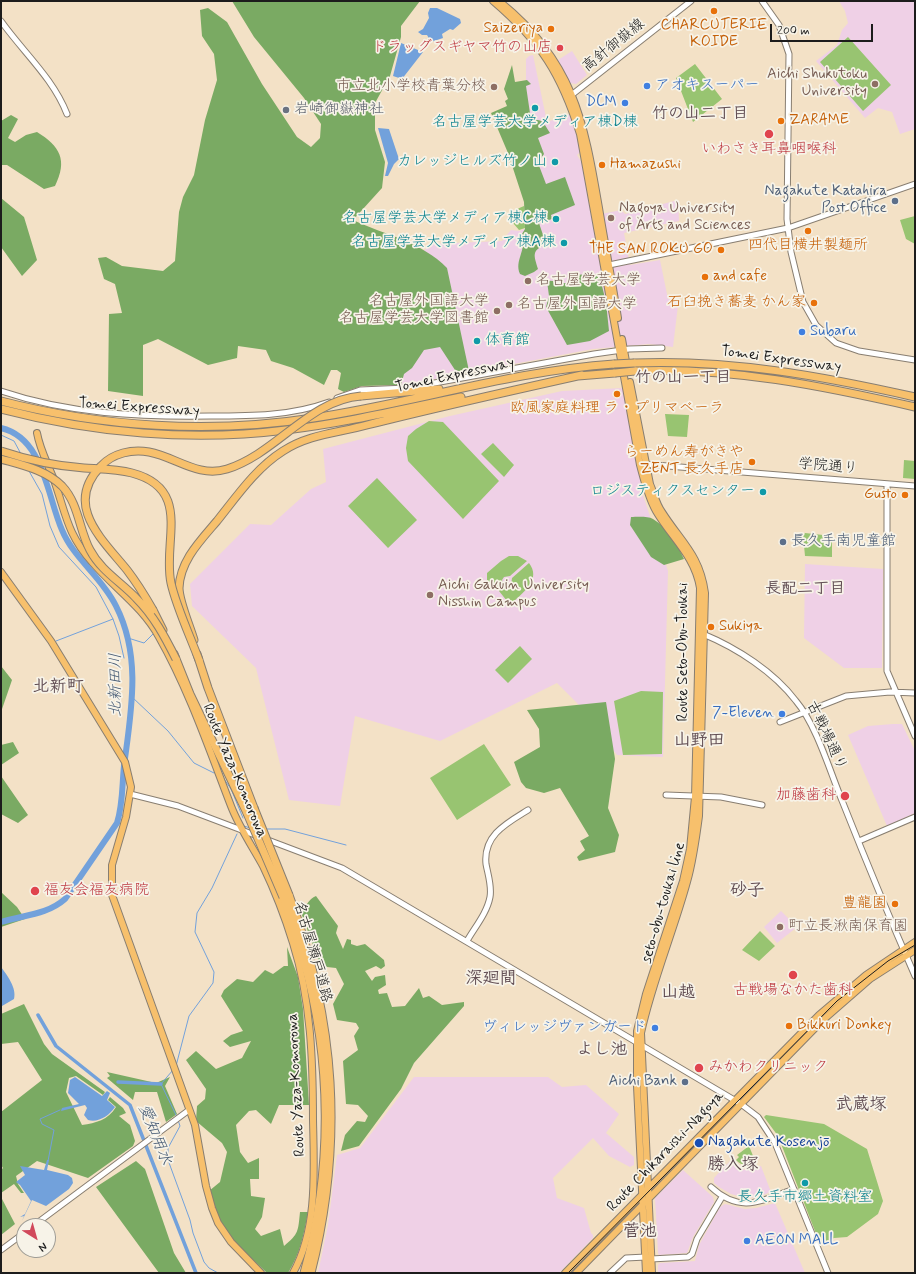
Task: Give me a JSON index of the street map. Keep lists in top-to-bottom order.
{
  "streets": {
    "highway": ["Tomei Expressway", "名古屋瀬戸道路"],
    "main road": [
      "Route Seto-Obu-Toukai",
      "Route Yaza-Komorowa",
      "seto-obu-toukai line",
      "Route Chikaraishi-Nagoya"
    ],
    "street": ["高針御嶽線", "学院通り", "古戦場通り"]
  },
  "crossings": [
    ["高針御嶽線", "seto-obu-toukai line"],
    ["学院通り", "Route Seto-Obu-Toukai"],
    ["学院通り", "seto-obu-toukai line"],
    ["Route Seto-Obu-Toukai", "seto-obu-toukai line"],
    ["古戦場通り", "seto-obu-toukai line"],
    ["古戦場通り", "Route Chikaraishi-Nagoya"],
    ["seto-obu-toukai line", "Route Chikaraishi-Nagoya"]
  ],
  "districts": [
    "竹の山二丁目",
    "竹の山一丁目",
    "長配二丁目",
    "北新町",
    "山野田",
    "砂子",
    "深廻間",
    "山越",
    "よし池",
    "武蔵塚",
    "勝入塚",
    "菅池"
  ],
  "water": ["北新田川", "愛知用水"],
  "places": [
    "CHARCUTERIE KOIDE",
    "Saizeriya",
    "ドラッグスギヤマ竹の山店",
    "Aichi Shukutoku University",
    "アオキスーパー",
    "市立北小学校青葉分校",
    "DCM",
    "名古屋学芸大学メディア棟D棟",
    "岩崎御嶽神社",
    "ZARAME",
    "いわさき耳鼻咽喉科",
    "カレッジヒルズ竹ノ山",
    "Hamazushi",
    "Nagakute Katahira Post Office",
    "Nagoya University of Arts and Sciences",
    "名古屋学芸大学メディア棟C棟",
    "四代目横井製麺所",
    "名古屋学芸大学メディア棟A棟",
    "THE SAN ROKU GO",
    "and cafe",
    "名古屋学芸大学",
    "石臼挽き蕎麦 かん家",
    "名古屋外国語大学",
    "名古屋外国語大学 名古屋学芸大学図書館",
    "Subaru",
    "体育館",
    "欧風家庭料理 ラ・プリマベーラ",
    "らーめん寿がきや ZENT 長久手店",
    "ロジスティクスセンター",
    "Gusto",
    "長久手南児童館",
    "Aichi Gakuin University Nisshin Campus",
    "Sukiya",
    "7-Eleven",
    "加藤歯科",
    "福友会福友病院",
    "豊龍園",
    "町立長湫南保育園",
    "古戦場なかた歯科",
    "Bikkuri Donkey",
    "ヴィレッジヴァンガード",
    "みかわクリニック",
    "Aichi Bank",
    "Nagakute Kosenjō",
    "長久手市郷土資料室",
    "AEON MALL"
  ],
  "scale_bar": "200 m",
  "north": "bottom right"
}
